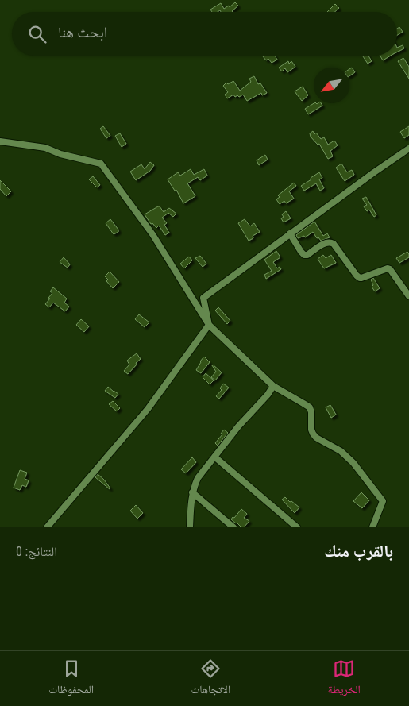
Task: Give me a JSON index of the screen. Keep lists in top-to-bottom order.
{
  "north": "bottom left",
  "page": {
    "search": "ابحث هنا",
    "heading": ["بالقرب منك", "النتائج: 0"],
    "nav": ["الخريطة", "الاتجاهات", "المحفوظات"]
  }
}
